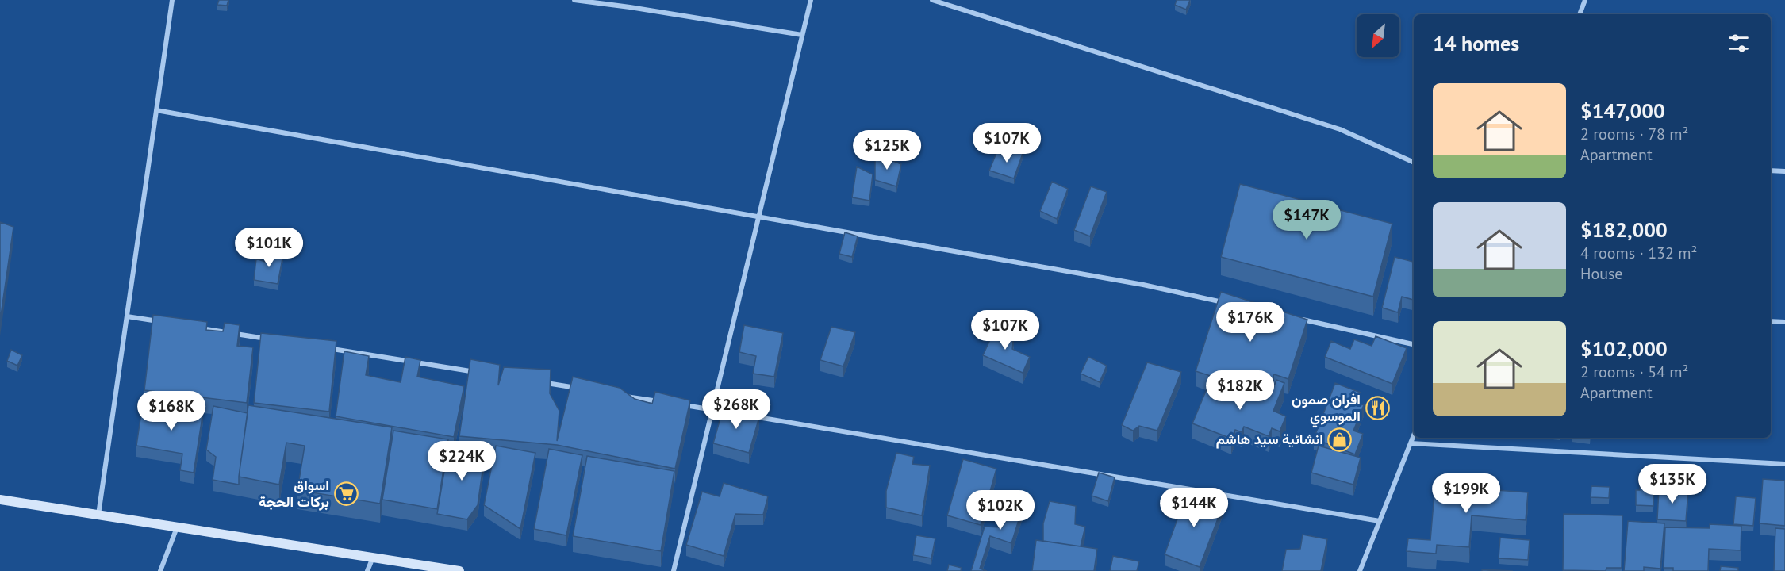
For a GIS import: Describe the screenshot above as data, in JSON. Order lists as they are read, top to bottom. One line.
{"places":{"restaurant":["افران صمون الموسوي"],"shop":["انشائية سيد هاشم"],"supermarket":["اسواق بركات الحجة"]},"north":"bottom left","page":{"heading":"14 homes","list":[{"name":"$147,000","note":"2 rooms · 78 m² · Apartment"},{"name":"$182,000","note":"4 rooms · 132 m² · House"},{"name":"$102,000","note":"2 rooms · 54 m² · Apartment"}],"price":["$107K","$125K","$147K","$101K","$176K","$107K","$182K","$268K","$168K","$224K","$135K","$199K","$144K","$102K"]}}
